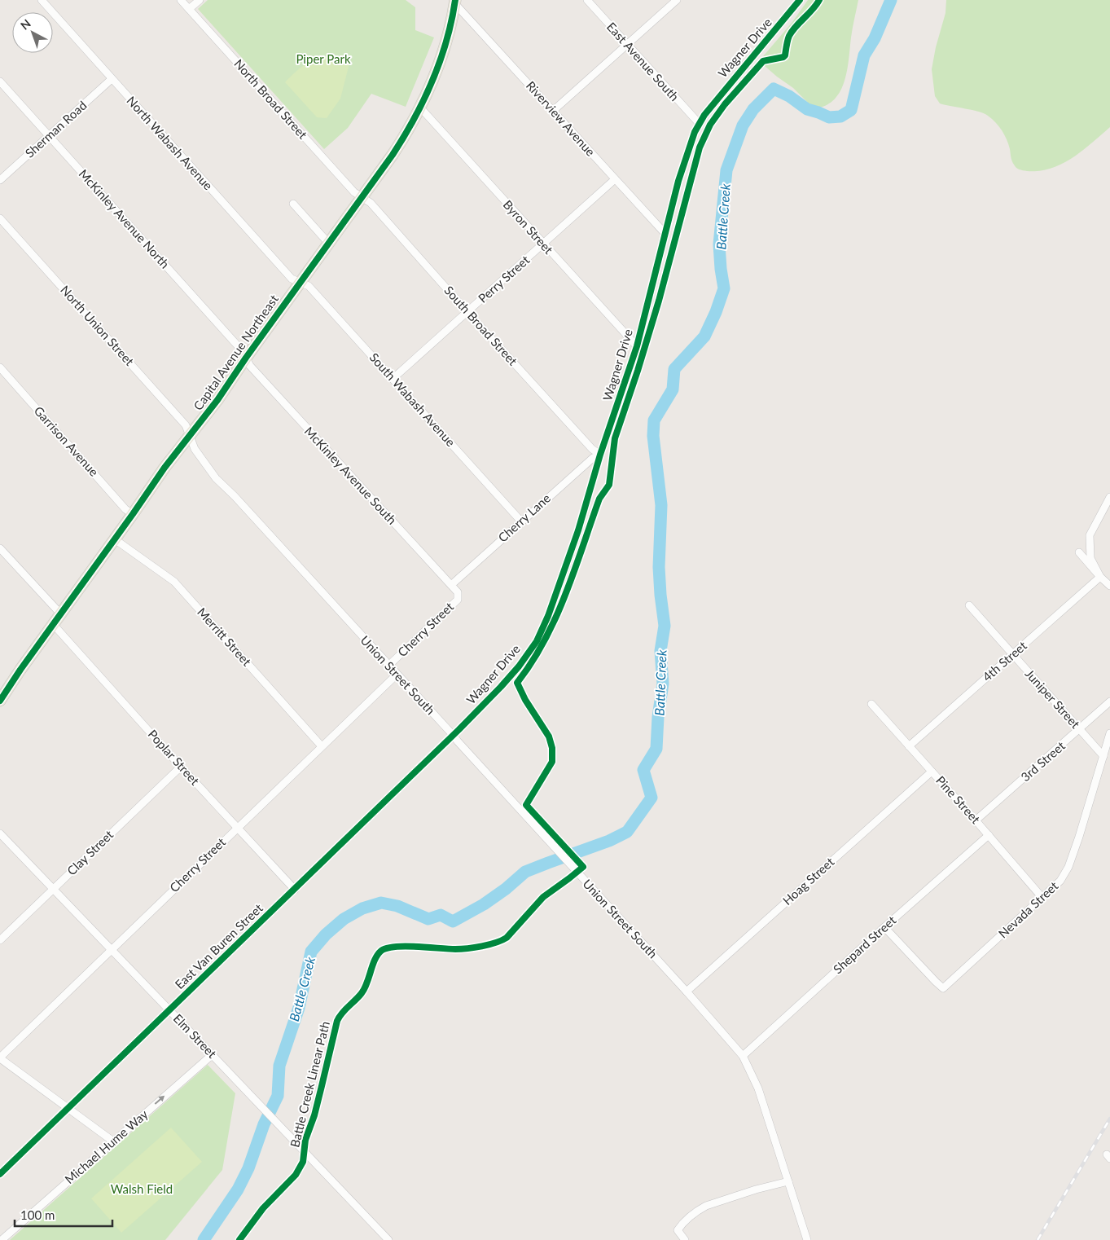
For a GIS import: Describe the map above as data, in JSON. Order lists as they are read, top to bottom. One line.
{"streets":{"main road":["Capital Avenue Northeast"],"street":["Wagner Drive","East Avenue South","North Broad Street","Riverview Avenue","Sherman Road","North Wabash Avenue","McKinley Avenue North","Byron Street","Perry Street","North Union Street","South Broad Street","South Wabash Avenue","Garrison Avenue","McKinley Avenue South","Cherry Lane","Cherry Street","Merritt Street","4th Street","Union Street South","Juniper Street","Poplar Street","3rd Street","Pine Street","Clay Street","Hoag Street","Nevada Street","Shepard Street","East Van Buren Street","Elm Street","Michael Hume Way"],"cycle path":["Battle Creek Linear Path"]},"crossings":[["Wagner Drive","East Avenue South"],["Wagner Drive","Riverview Avenue"],["Wagner Drive","Byron Street"],["Wagner Drive","South Broad Street"],["Wagner Drive","Cherry Lane"],["Wagner Drive","Union Street South"],["Wagner Drive","East Van Buren Street"],["North Broad Street","South Broad Street"],["North Broad Street","Capital Avenue Northeast"],["Riverview Avenue","Perry Street"],["Riverview Avenue","Capital Avenue Northeast"],["Sherman Road","North Wabash Avenue"],["Sherman Road","McKinley Avenue North"],["North Wabash Avenue","Capital Avenue Northeast"],["North Wabash Avenue","South Wabash Avenue"],["McKinley Avenue North","Capital Avenue Northeast"],["McKinley Avenue North","McKinley Avenue South"],["Byron Street","Perry Street"],["Byron Street","Capital Avenue Northeast"],["Perry Street","South Broad Street"],["Perry Street","South Wabash Avenue"],["North Union Street","Capital Avenue Northeast"],["North Union Street","Union Street South"],["South Broad Street","Capital Avenue Northeast"],["South Broad Street","Cherry Lane"],["Capital Avenue Northeast","South Wabash Avenue"],["Capital Avenue Northeast","Garrison Avenue"],["Capital Avenue Northeast","McKinley Avenue South"],["Capital Avenue Northeast","Merritt Street"],["Capital Avenue Northeast","Union Street South"],["Capital Avenue Northeast","Poplar Street"],["South Wabash Avenue","Cherry Lane"],["McKinley Avenue South","Cherry Lane"],["McKinley Avenue South","Cherry Street"],["Cherry Street","Merritt Street"],["Cherry Street","Union Street South"],["Cherry Street","Poplar Street"],["Cherry Street","Elm Street"],["4th Street","Juniper Street"],["4th Street","Pine Street"],["Union Street South","Hoag Street"],["Union Street South","Shepard Street"],["Union Street South","East Van Buren Street"],["Juniper Street","3rd Street"],["Juniper Street","Nevada Street"],["Poplar Street","Clay Street"],["Poplar Street","East Van Buren Street"],["3rd Street","Pine Street"],["Pine Street","Hoag Street"],["Pine Street","Nevada Street"],["Pine Street","Shepard Street"],["Clay Street","Elm Street"],["Nevada Street","Shepard Street"],["East Van Buren Street","Elm Street"],["Elm Street","Michael Hume Way"]],"one_way":["Michael Hume Way"],"water":["Battle Creek"],"parks":["Piper Park","Walsh Field"],"scale_bar":"100 m","north":"top left"}
